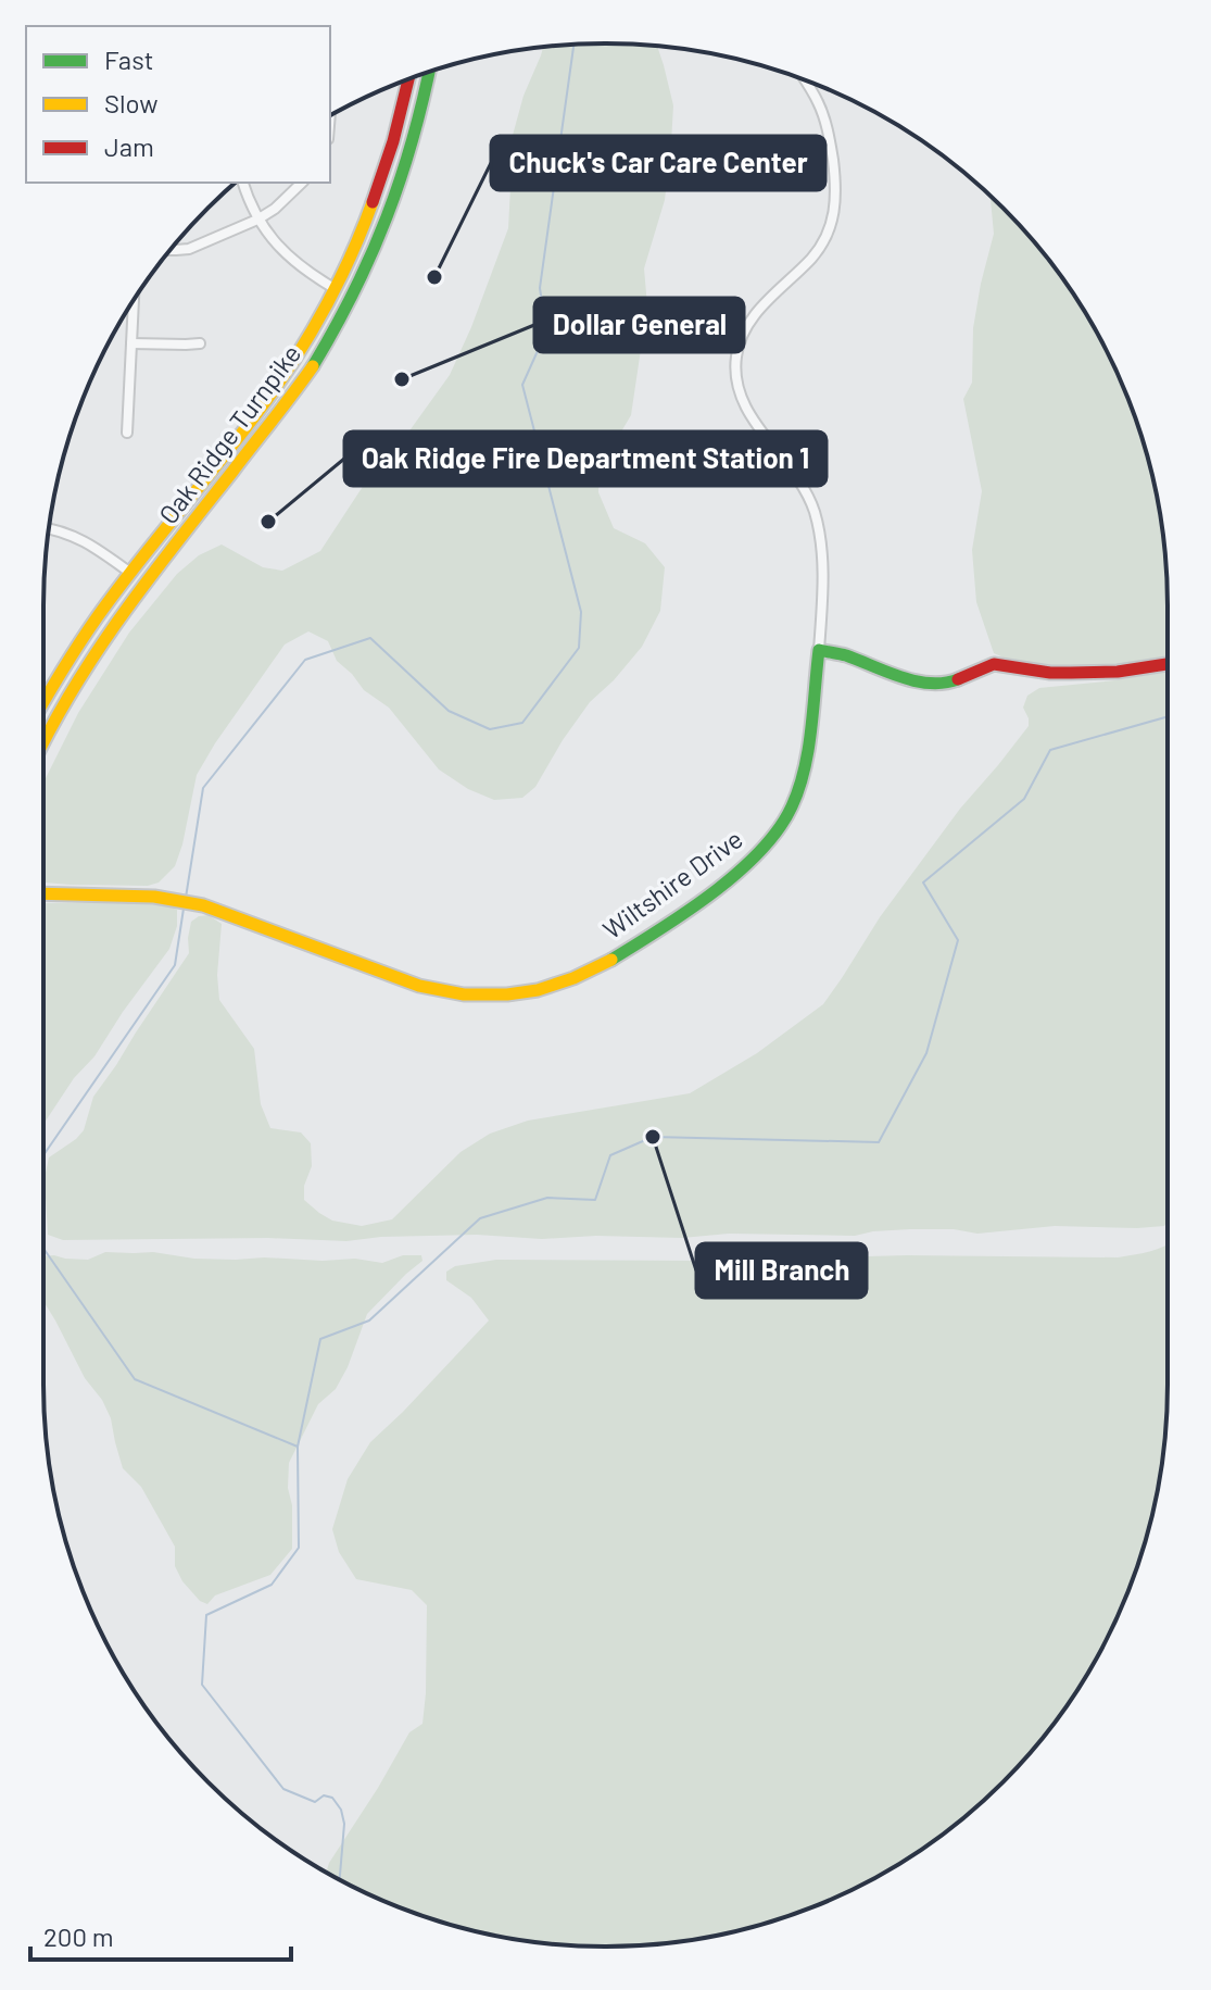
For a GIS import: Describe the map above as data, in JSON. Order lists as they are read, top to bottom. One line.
{"streets":{"main road":["Oak Ridge Turnpike","Wiltshire Drive"]},"places":["Chuck's Car Care Center","Dollar General","Oak Ridge Fire Department Station 1","Mill Branch"],"legend":["Fast","Slow","Jam"],"scale_bar":"200 m"}
